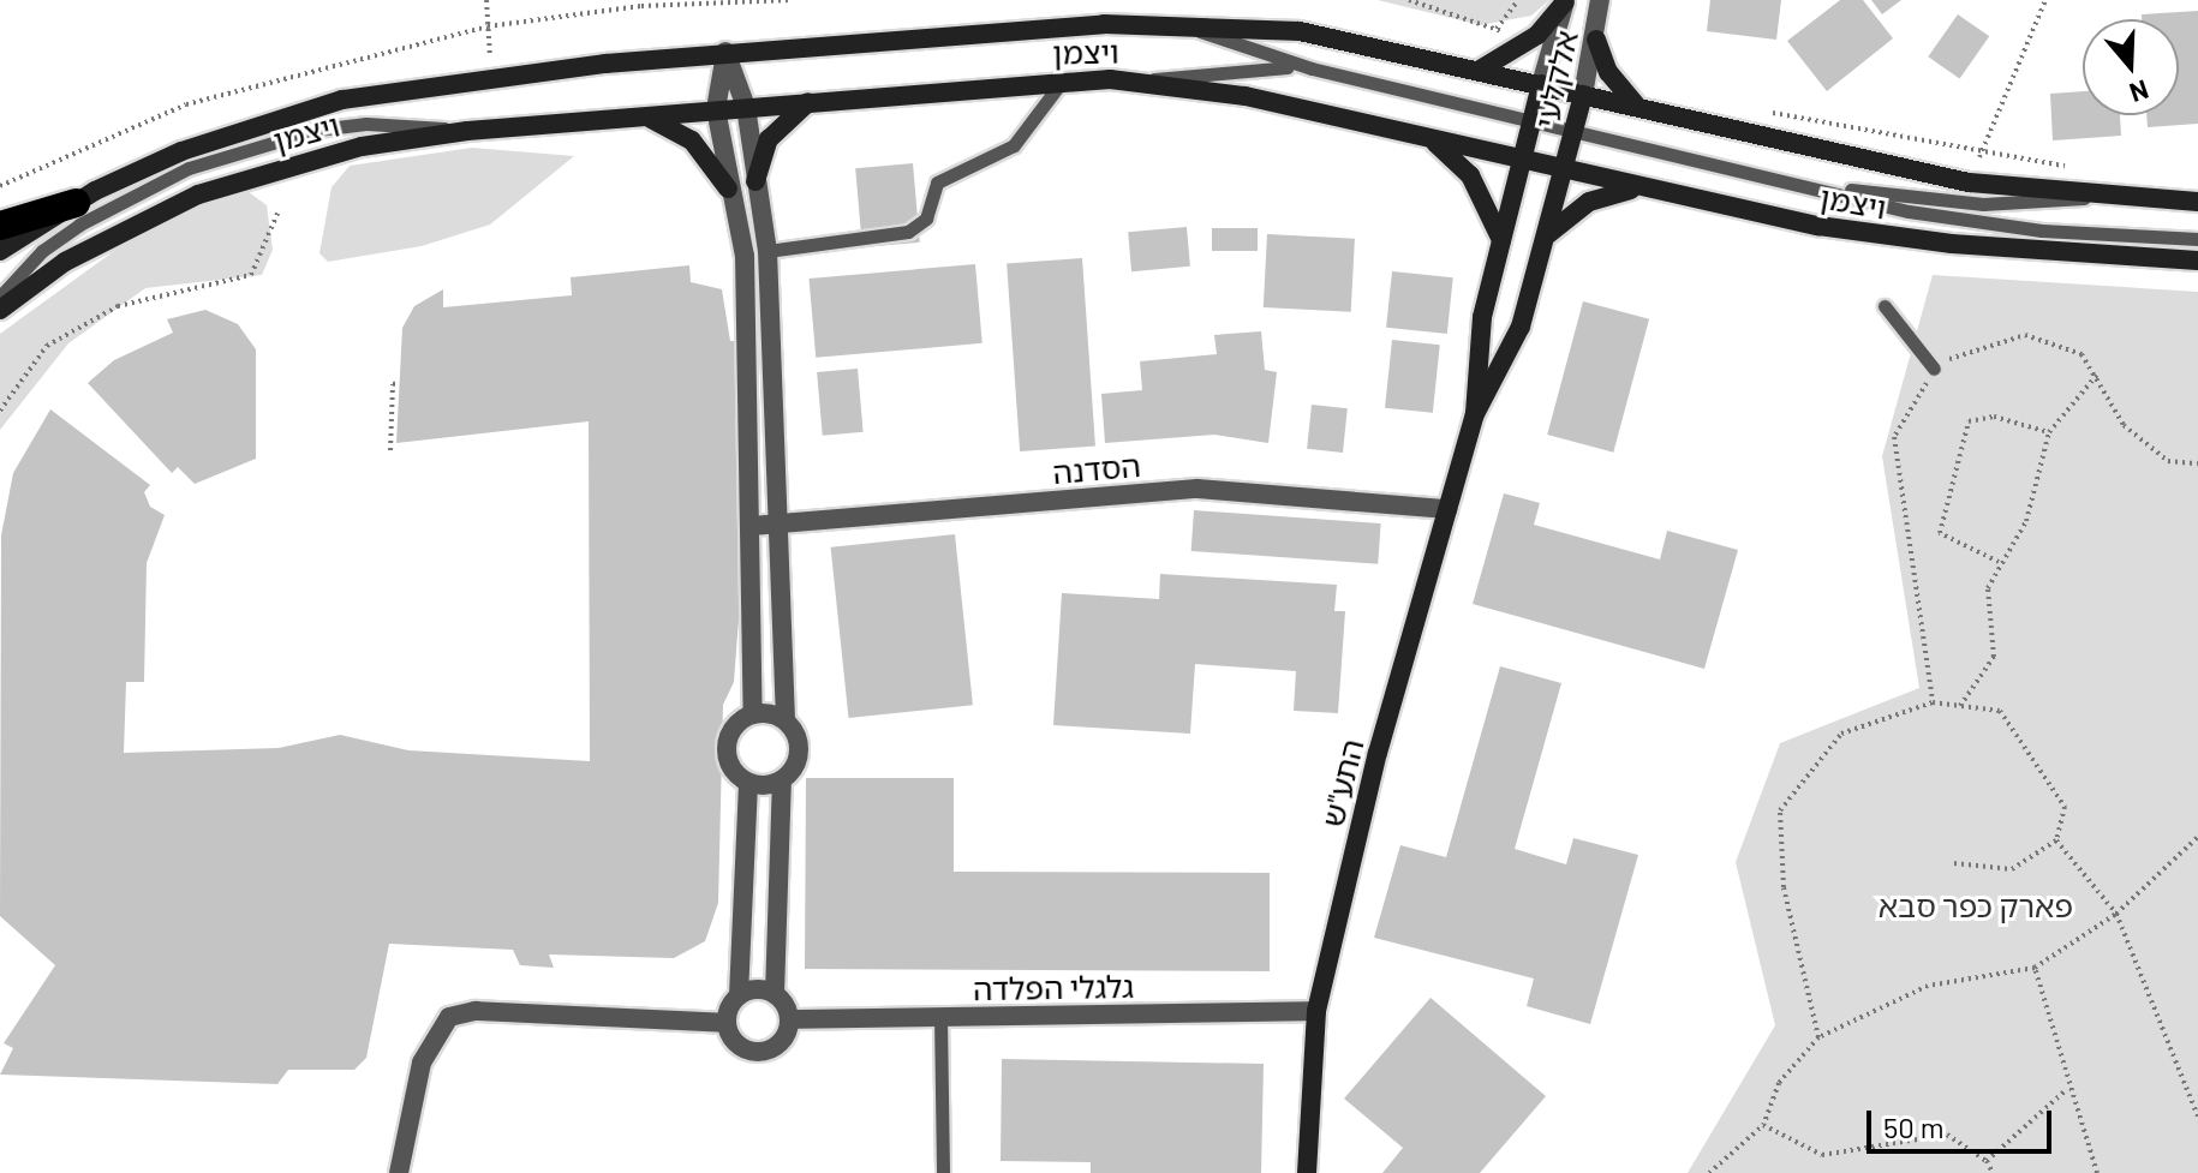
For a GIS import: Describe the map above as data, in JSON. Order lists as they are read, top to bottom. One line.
{"streets":{"main road":["ויצמן","אלקלעי","התע\"ש"],"street":["הסדנה","גלגלי הפלדה"]},"crossings":[["ויצמן","אלקלעי"],["ויצמן","התע\"ש"],["אלקלעי","התע\"ש"],["הסדנה","התע\"ש"],["התע\"ש","גלגלי הפלדה"]],"parks":["פארק כפר סבא"],"scale_bar":"50 m","north":"bottom"}
